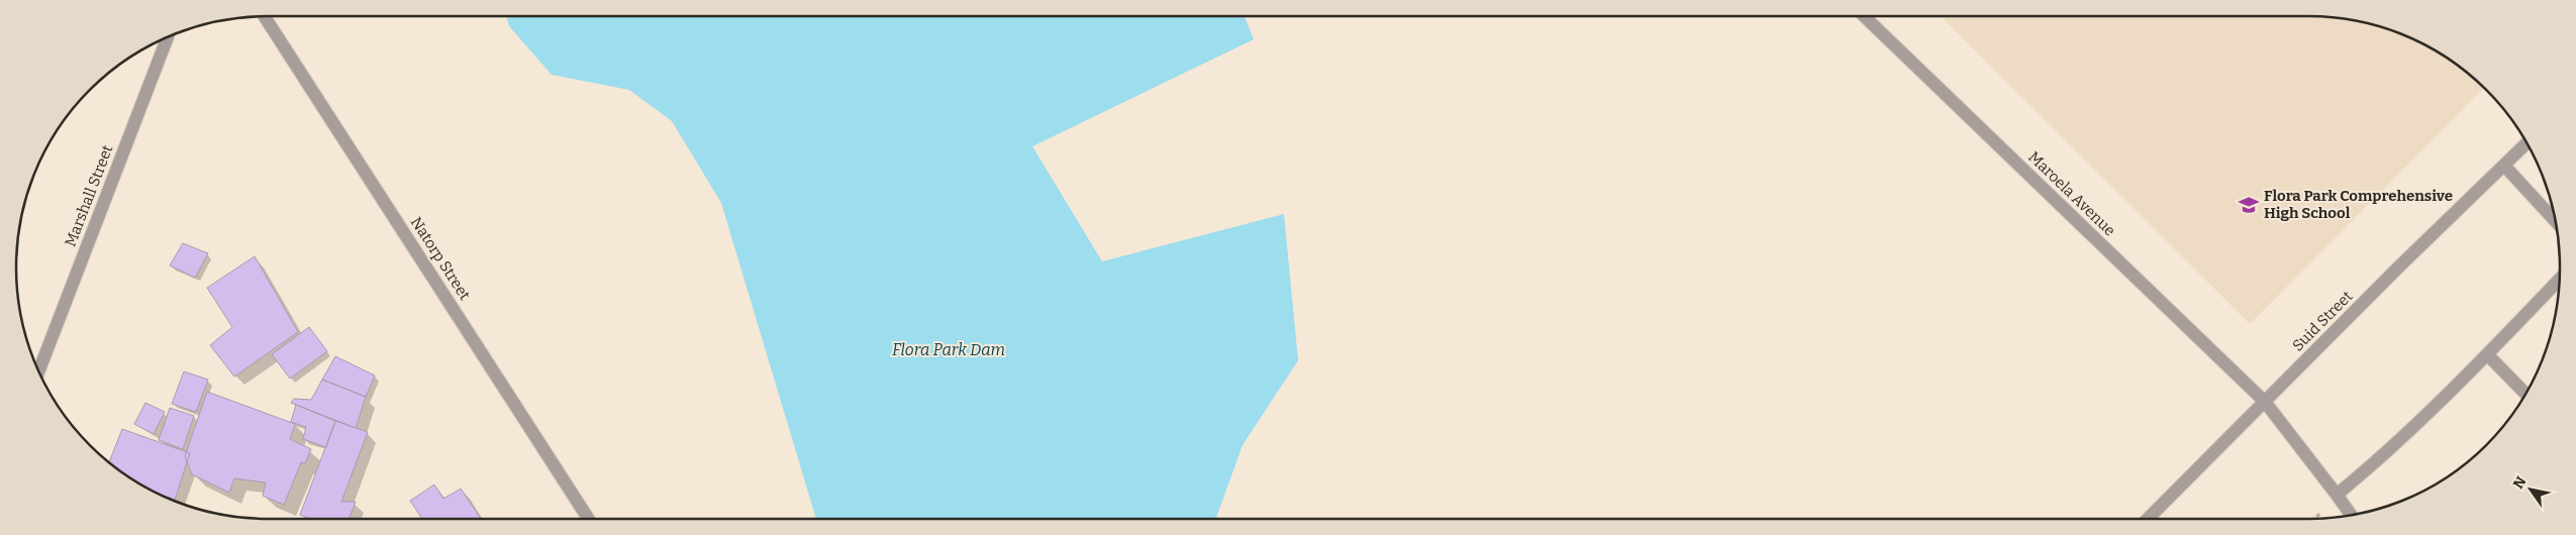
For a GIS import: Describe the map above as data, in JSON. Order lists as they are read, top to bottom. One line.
{"streets":{"street":["Maroela Avenue","Marshall Street","Natorp Street","Suid Street"]},"crossings":[["Maroela Avenue","Suid Street"]],"water":["Flora Park Dam"],"places":{"school or university":["Flora Park Comprehensive High School"]},"north":"top left"}
